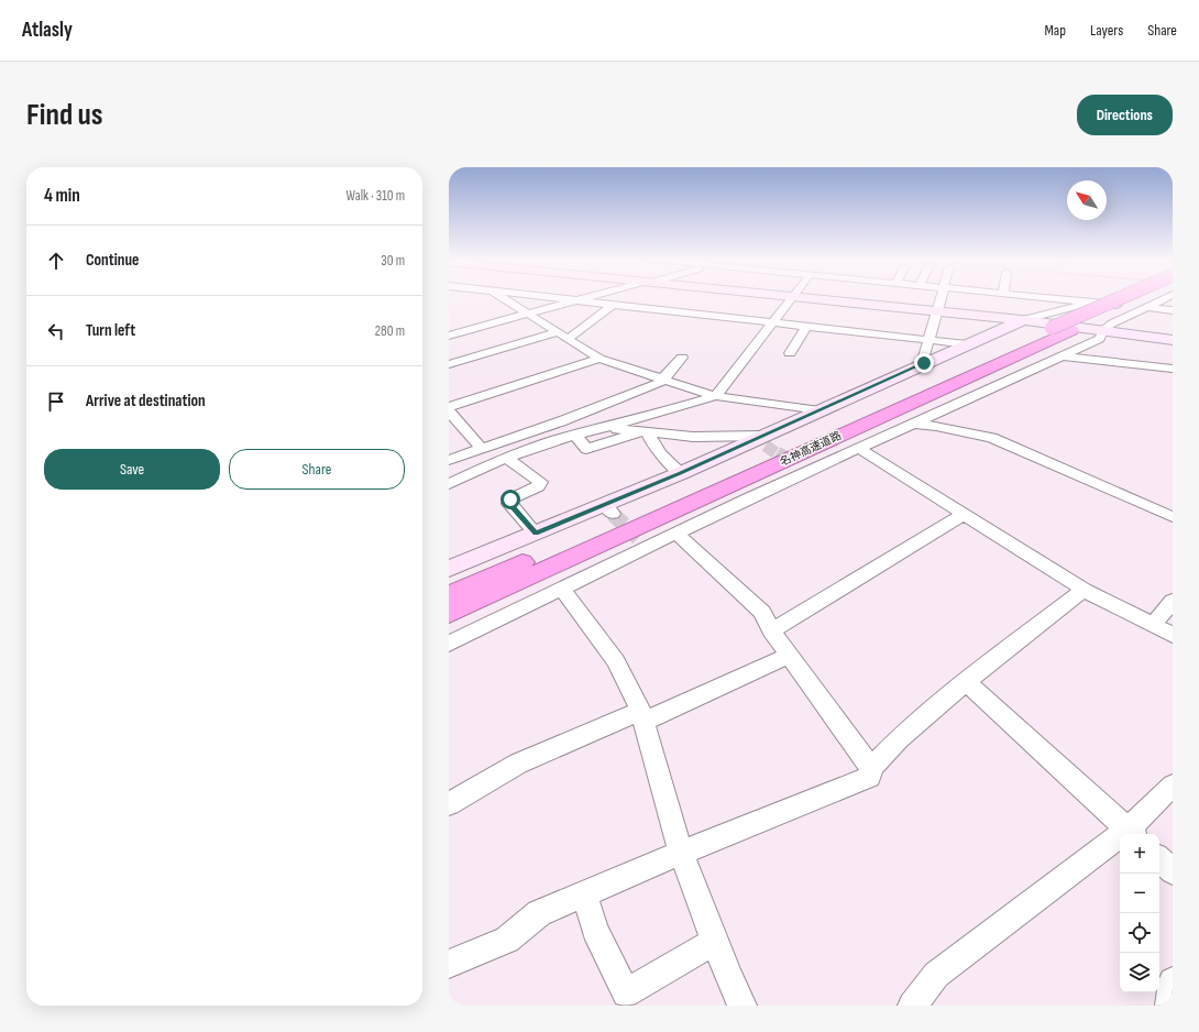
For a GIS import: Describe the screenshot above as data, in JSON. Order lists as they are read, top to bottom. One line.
{"streets":{"highway":["名神高速道路"]},"north":"top left","page":{"header":"Atlasly","nav":["Map","Layers","Share"],"buttons":["Directions",["Save","Share"]],"title":"Find us","heading":["4 min","Walk · 310 m"],"list":[["Continue","30 m"],["Turn left","280 m"],"Arrive at destination"],"map_buttons":["+","−"]}}
